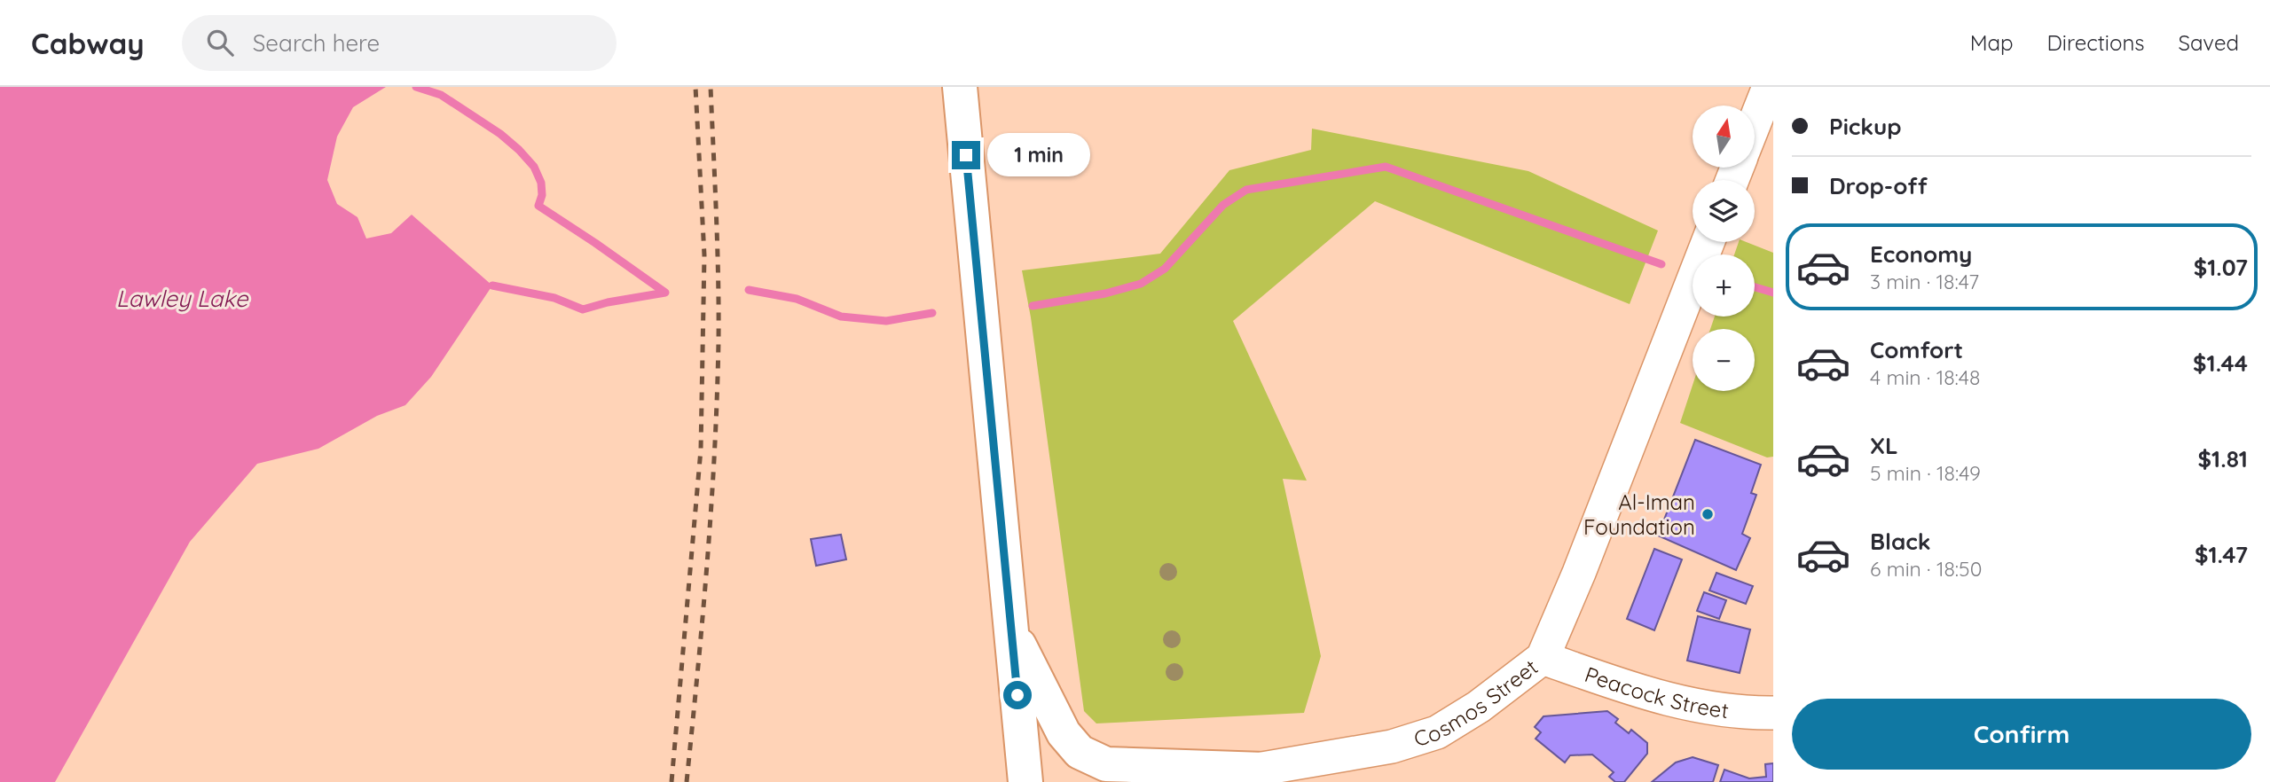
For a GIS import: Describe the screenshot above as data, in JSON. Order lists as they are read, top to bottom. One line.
{"streets":{"street":["Peacock Street","Cosmos Street"]},"crossings":[["Peacock Street","Cosmos Street"]],"water":["Lawley Lake"],"places":["Al-Iman Foundation"],"north":"top","page":{"header":"Cabway","search":"Search here","nav":["Map","Directions","Saved"],"banner":["Pickup","Drop-off"],"map_buttons":["+","−"],"bubble":"1 min","list":[{"name":"Economy","note":"3 min · 18:47","value":"$1.07"},{"name":"Comfort","note":"4 min · 18:48","value":"$1.44"},{"name":"XL","note":"5 min · 18:49","value":"$1.81"},{"name":"Black","note":"6 min · 18:50","value":"$1.47"}],"buttons":"Confirm"}}
